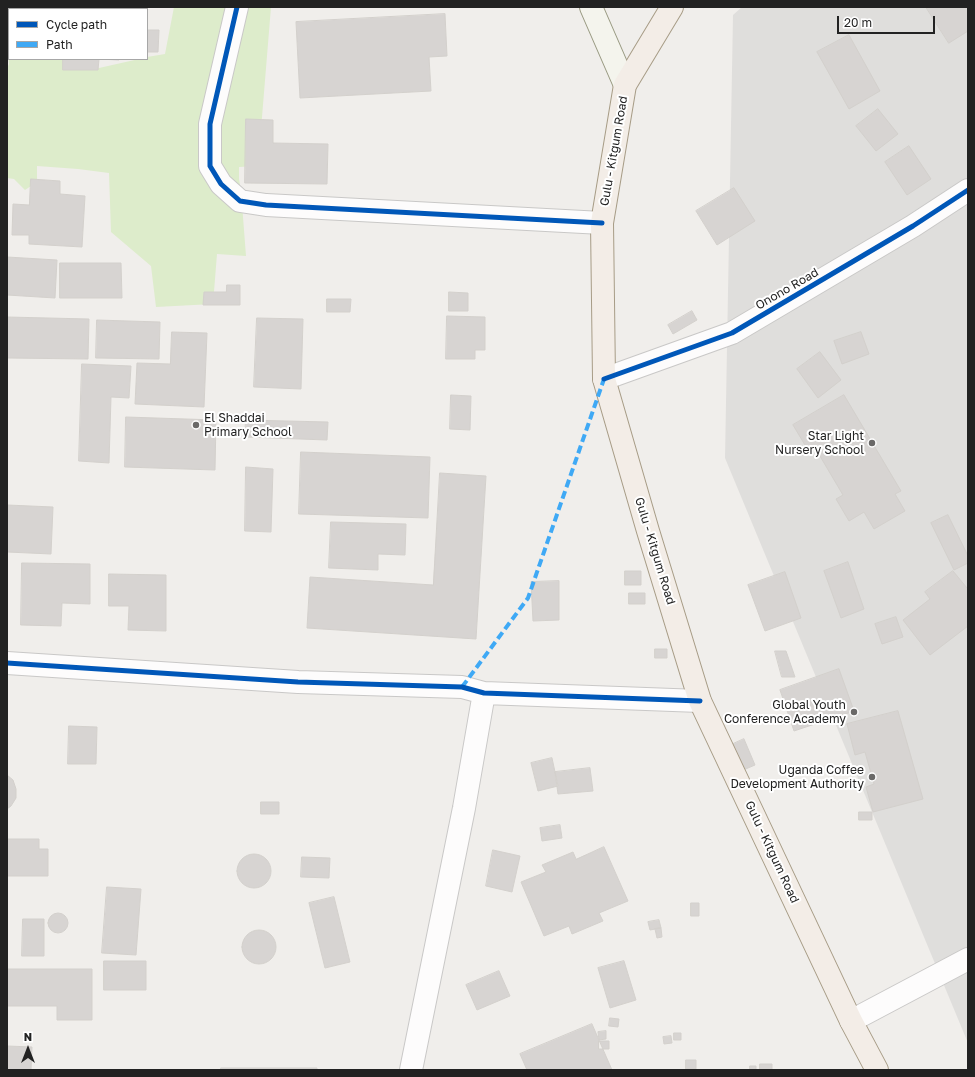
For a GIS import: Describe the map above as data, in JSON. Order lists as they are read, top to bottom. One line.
{"streets":{"main road":["Gulu - Kitgum Road"],"street":["Onono Road"]},"crossings":[["Gulu - Kitgum Road","Onono Road"]],"places":["El Shaddai Primary School","Star Light Nursery School","Global Youth Conference Academy","Uganda Coffee Development Authority"],"legend":["Cycle path","Path"],"scale_bar":"20 m","north":"top"}
